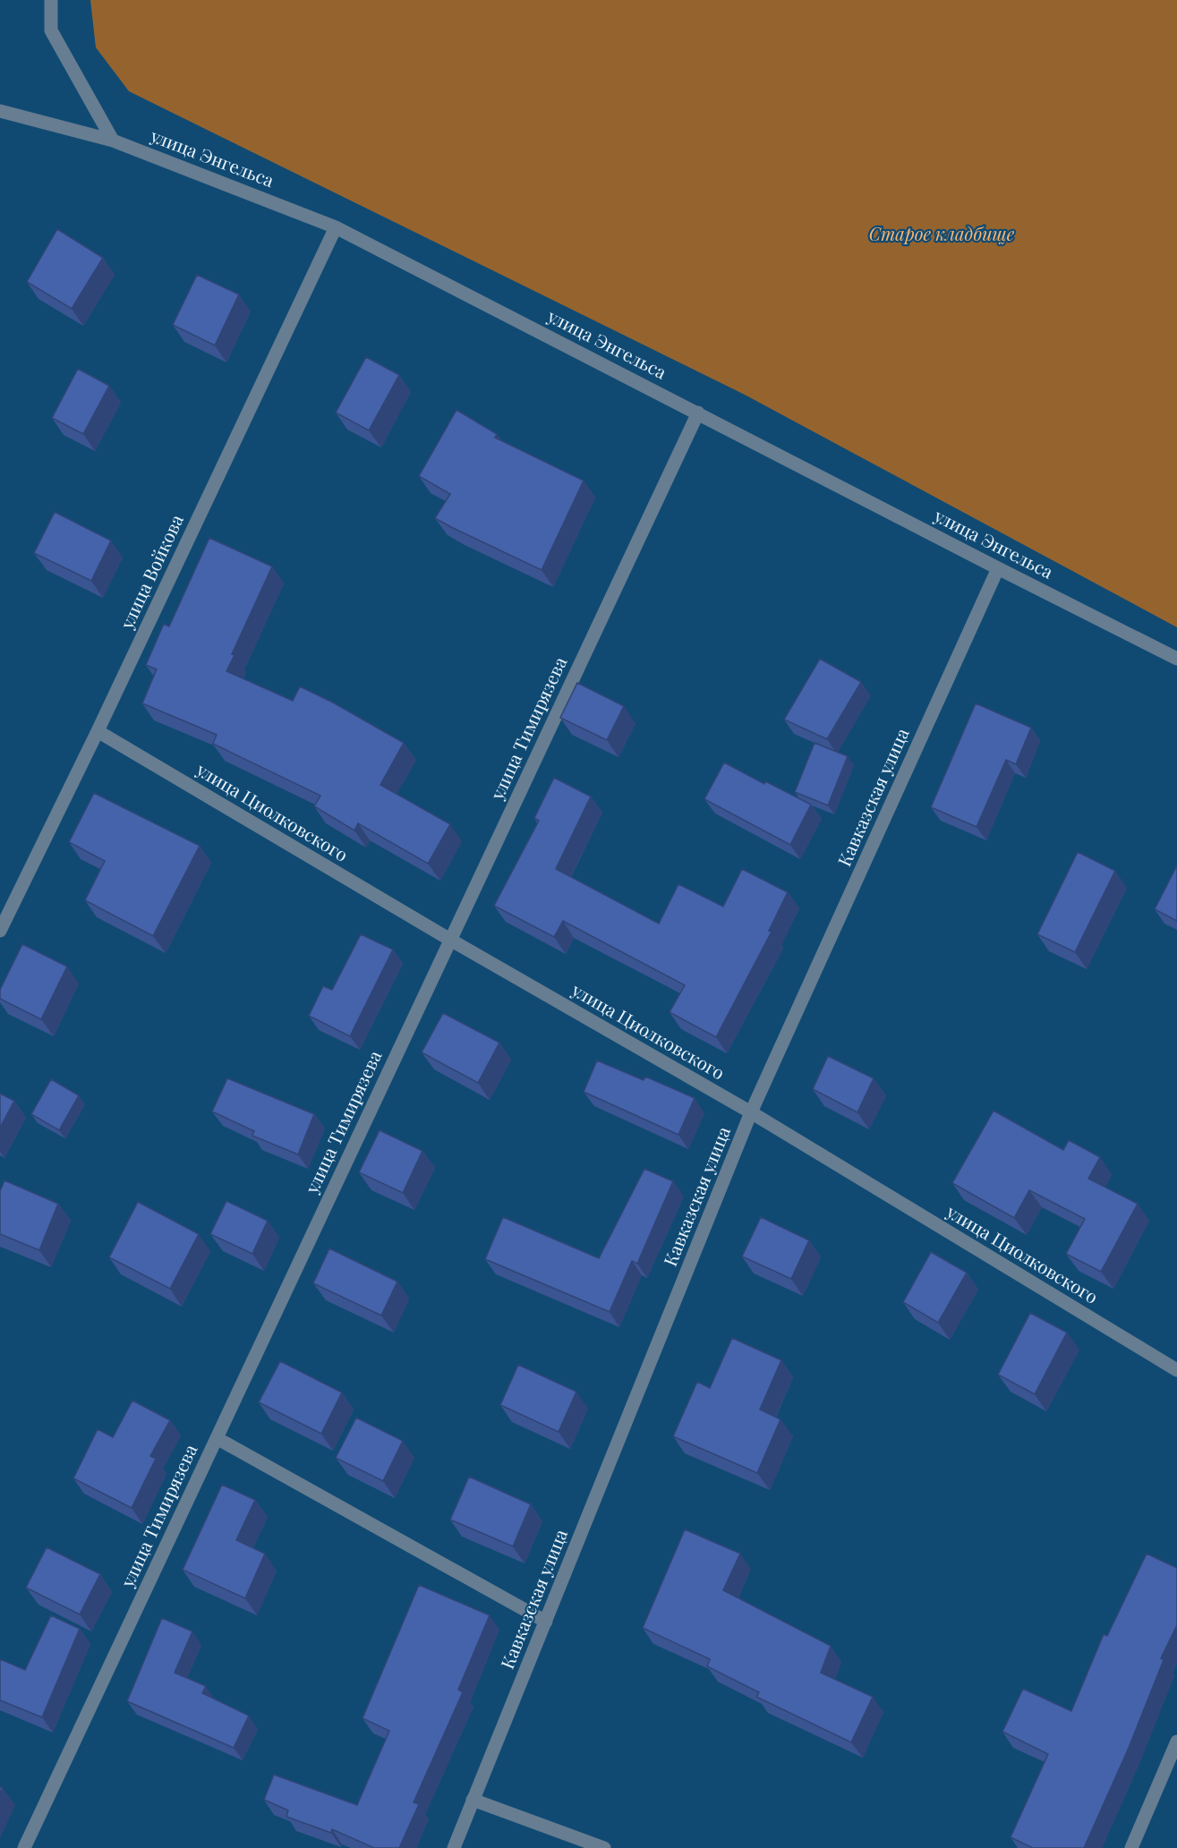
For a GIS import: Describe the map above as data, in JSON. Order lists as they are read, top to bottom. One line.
{"streets":{"street":["улица Энгельса","улица Войкова","улица Тимирязева","Кавказская улица","улица Циолковского"]},"crossings":[["улица Энгельса","улица Войкова"],["улица Энгельса","улица Тимирязева"],["улица Энгельса","Кавказская улица"],["улица Войкова","улица Циолковского"],["улица Тимирязева","улица Циолковского"],["Кавказская улица","улица Циолковского"]],"parks":["Старое кладбище"]}
